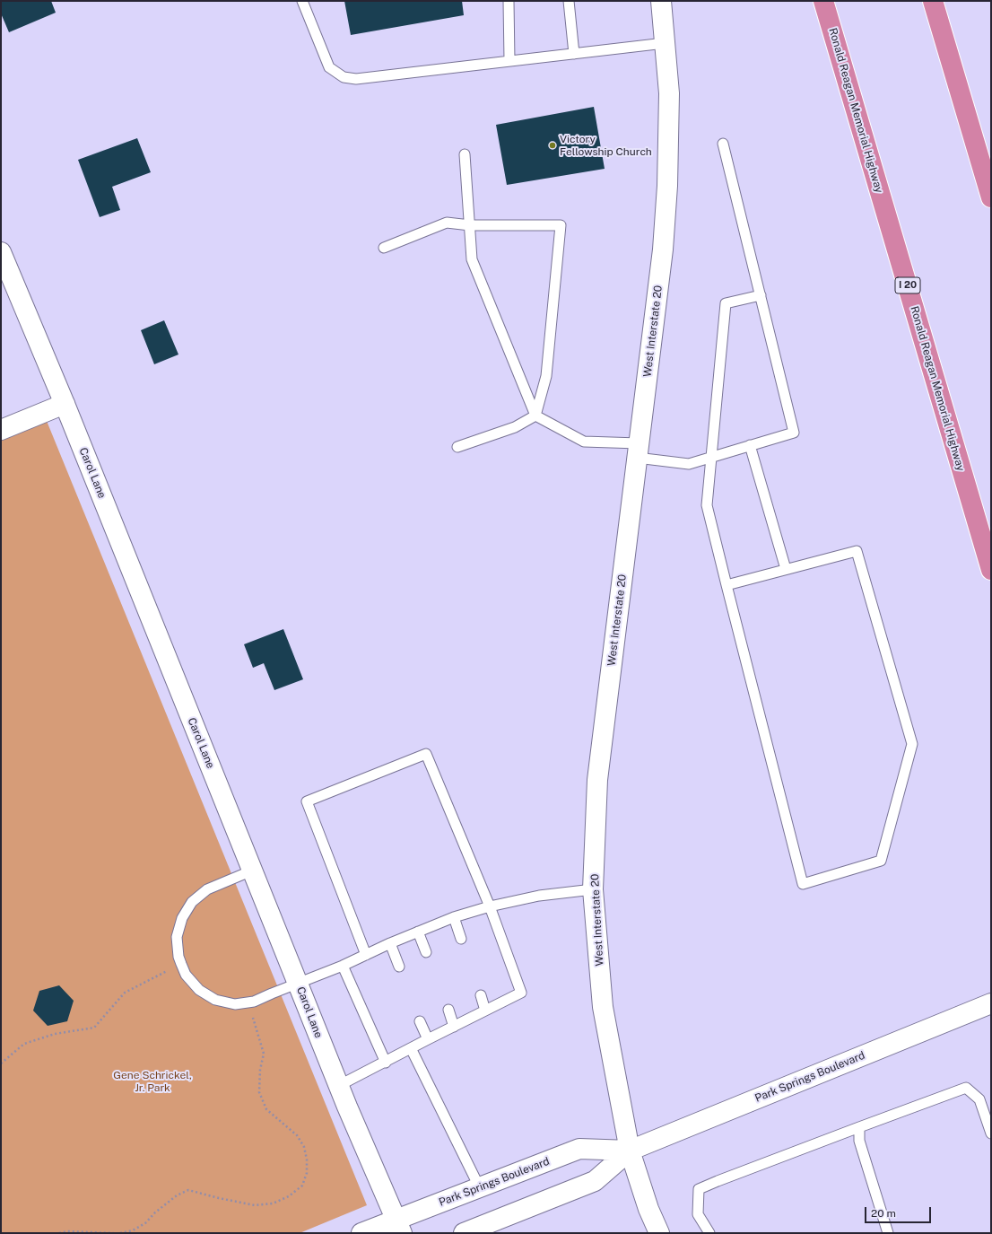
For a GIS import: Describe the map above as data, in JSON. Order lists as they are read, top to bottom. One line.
{"streets":{"highway":["Ronald Reagan Memorial Highway","I 20"],"main road":["West Interstate 20","Carol Lane","Park Springs Boulevard"]},"crossings":[["West Interstate 20","Park Springs Boulevard"],["Carol Lane","Park Springs Boulevard"]],"parks":["Gene Schrickel, Jr. Park"],"places":["Victory Fellowship Church"],"scale_bar":"20 m"}
